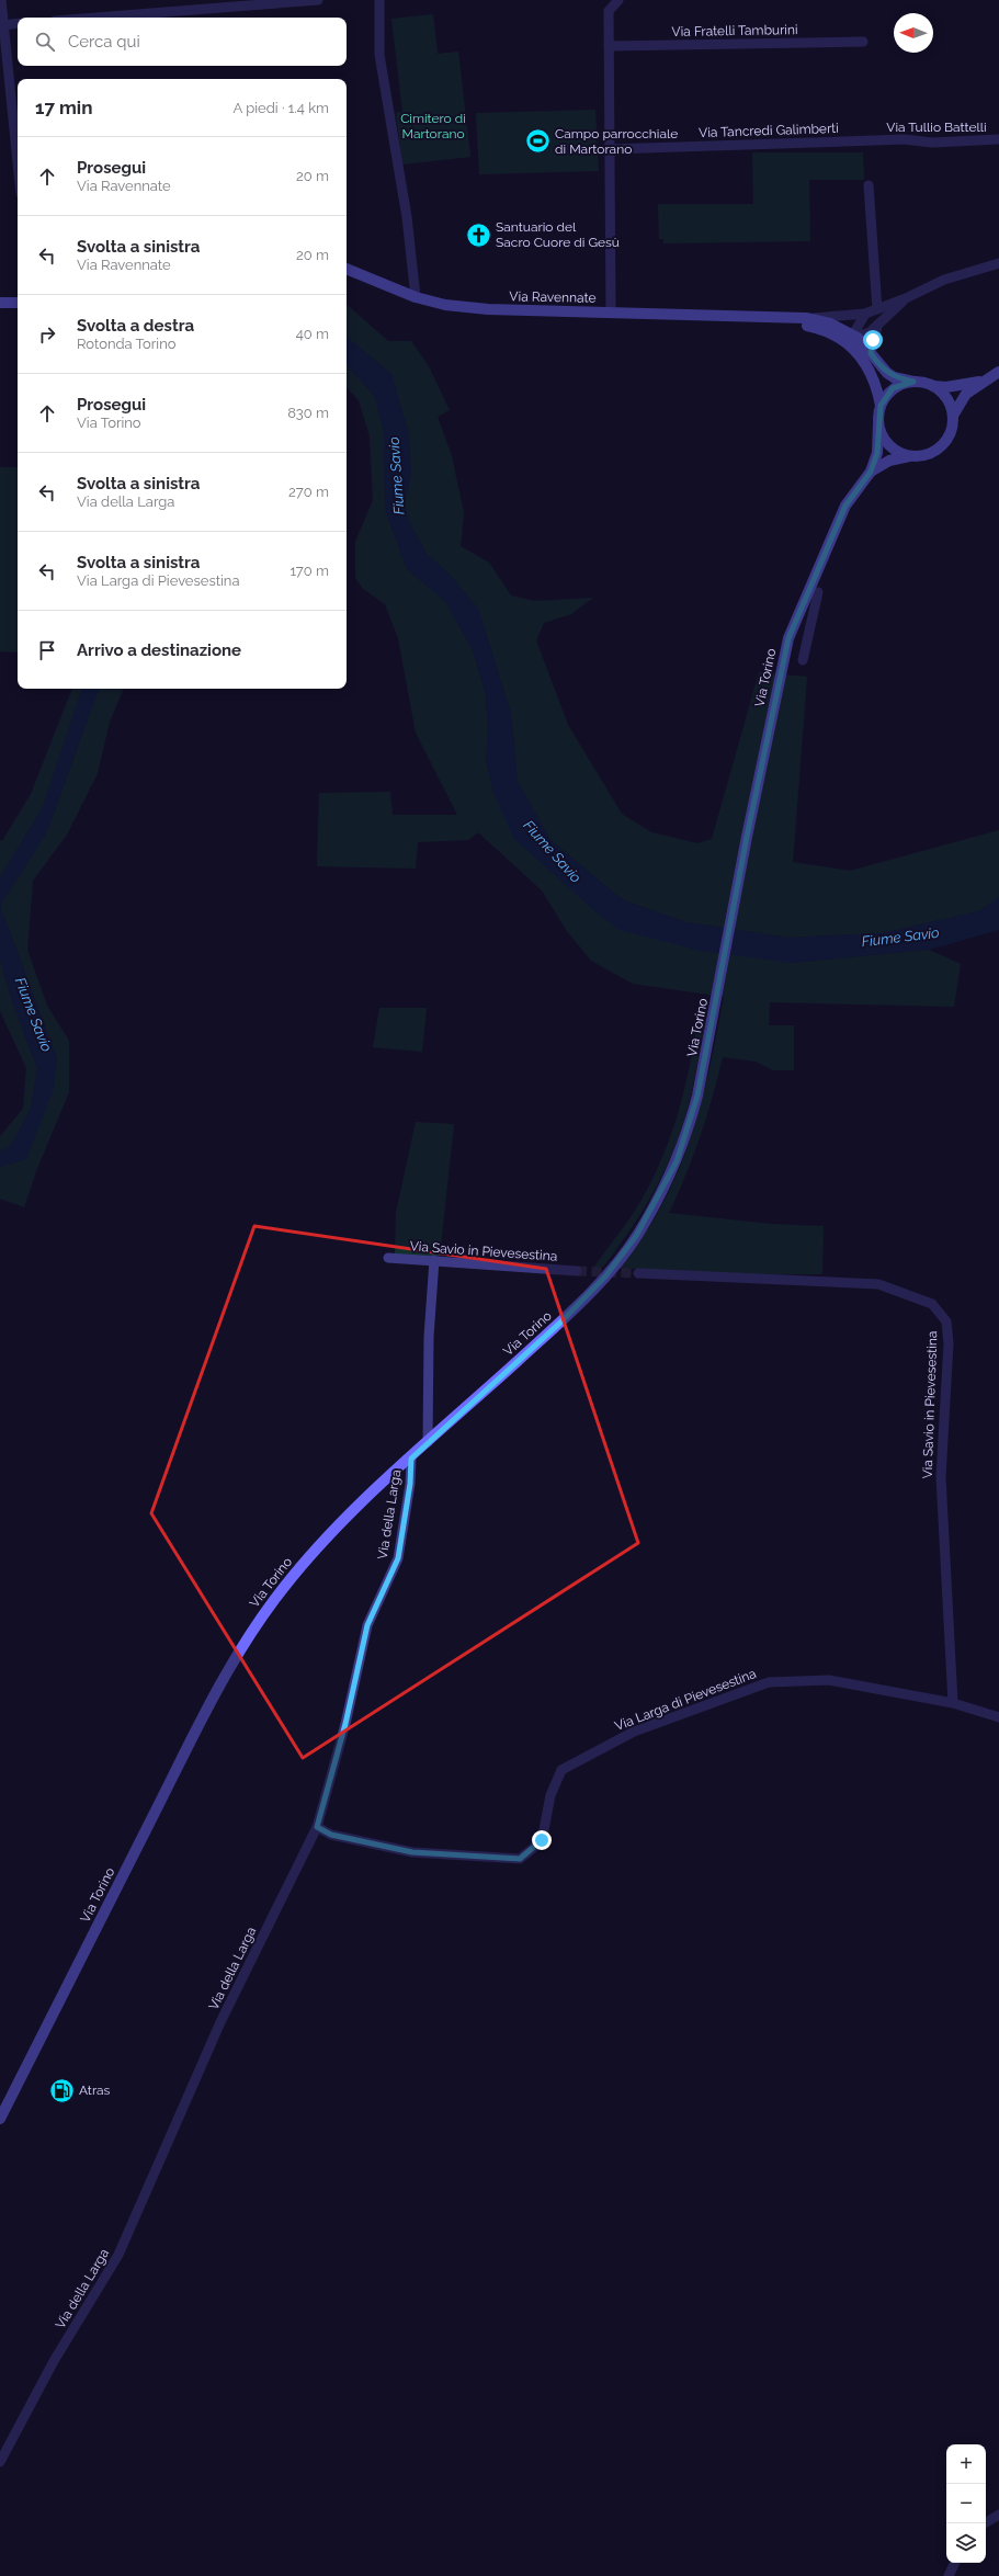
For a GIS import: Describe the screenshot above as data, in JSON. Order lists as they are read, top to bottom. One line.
{"streets":{"main road":["Via Ravennate","Via Torino"],"street":["Via Fratelli Tamburini","Via Tullio Battelli","Via Tancredi Galimberti","Via Savio in Pievesestina","Via della Larga","Via Larga di Pievesestina"]},"crossings":[["Via Tullio Battelli","Via Tancredi Galimberti"],["Via Ravennate","Via Torino"],["Via Torino","Via della Larga"],["Via Savio in Pievesestina","Via Larga di Pievesestina"],["Via della Larga","Via Larga di Pievesestina"]],"water":["Fiume Savio"],"parks":["Cimitero di Martorano"],"places":{"sports":["Campo parrocchiale di Martorano"],"church":["Santuario del Sacro Cuore di Gesù"],"fuel station":["Atras"]},"north":"left","page":{"search":"Cerca qui","heading":["17 min","A piedi · 1.4 km"],"list":[["Prosegui","Via Ravennate","20 m"],["Svolta a sinistra","Via Ravennate","20 m"],["Svolta a destra","Rotonda Torino","40 m"],["Prosegui","Via Torino","830 m"],["Svolta a sinistra","Via della Larga","270 m"],["Svolta a sinistra","Via Larga di Pievesestina","170 m"],"Arrivo a destinazione"],"map_buttons":["+","−"]}}
